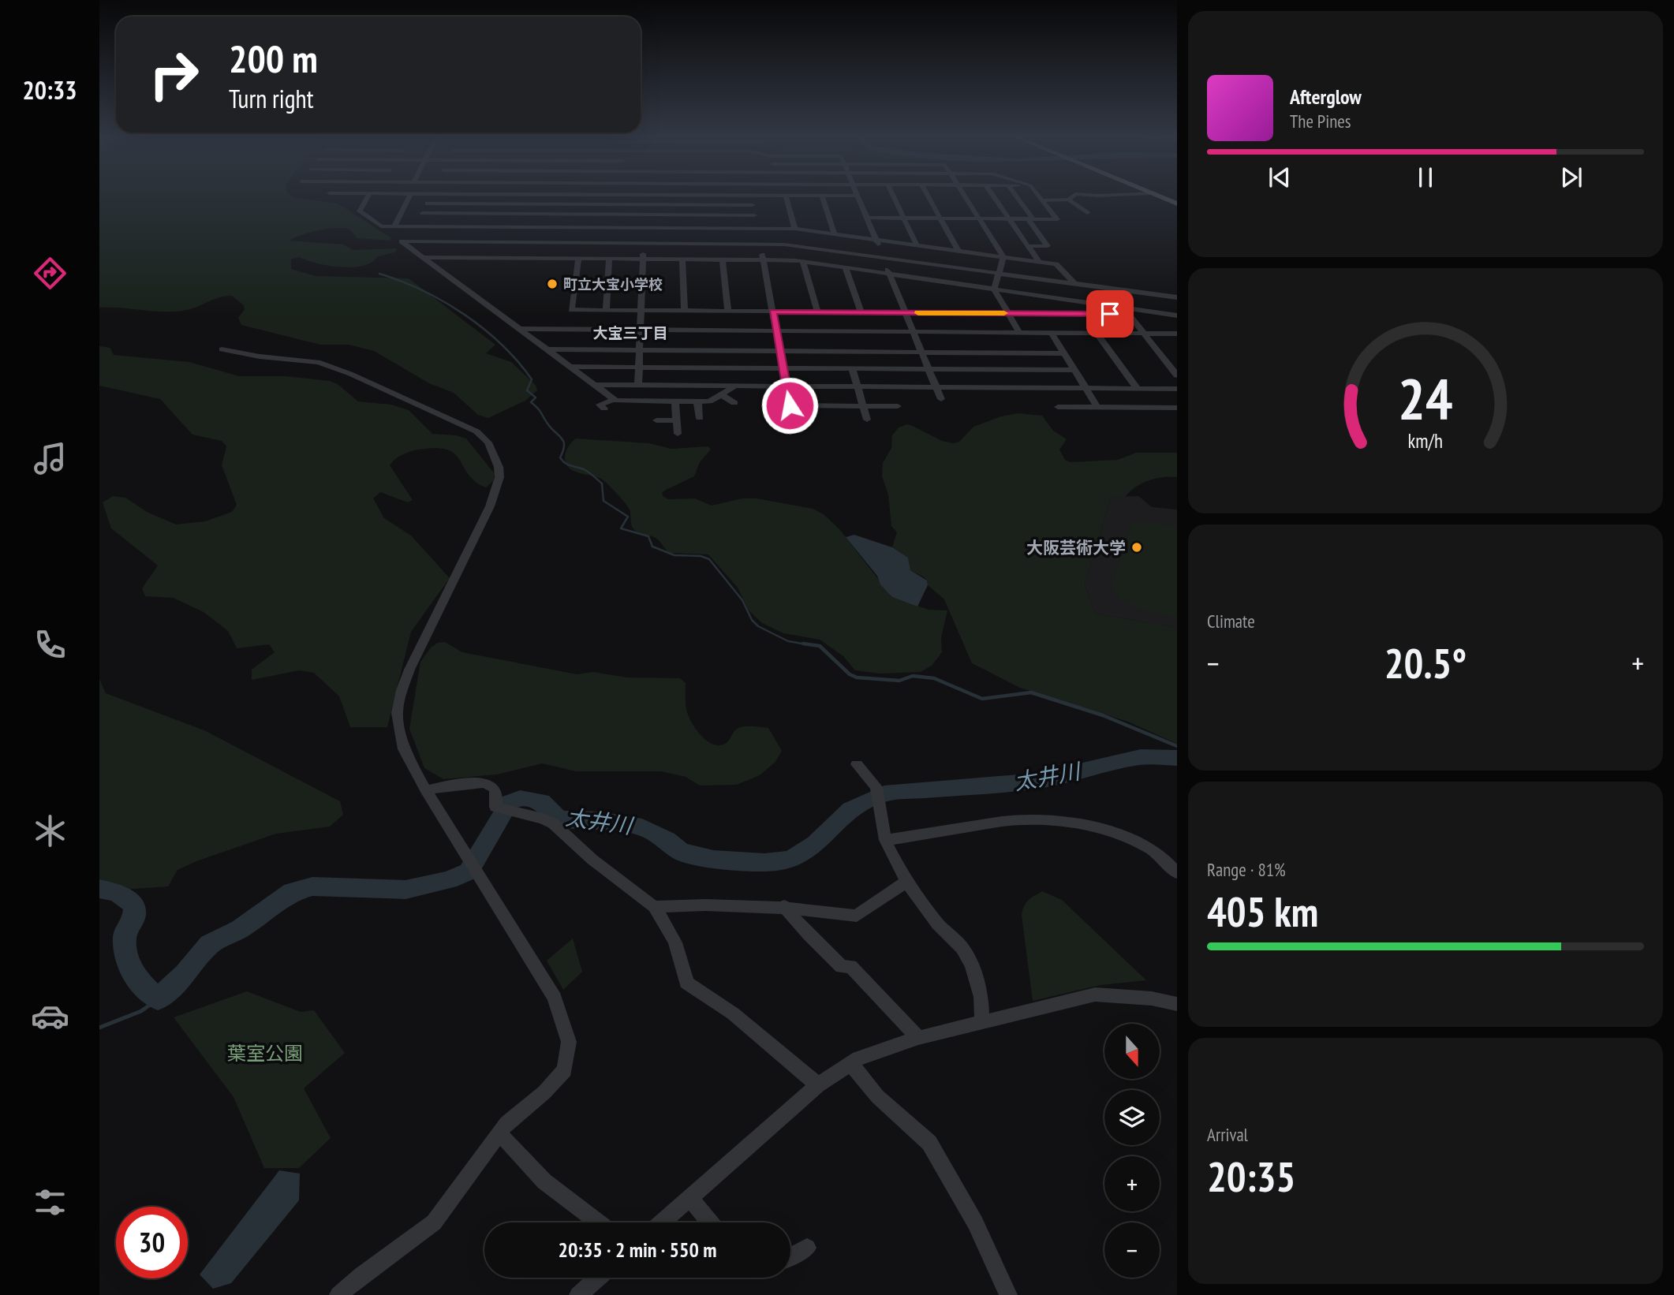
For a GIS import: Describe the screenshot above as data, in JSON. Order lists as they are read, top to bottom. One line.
{"districts":["大宝三丁目"],"water":["太井川"],"parks":["葉室公園"],"places":["町立大宝小学校","大阪芸術大学"],"north":"bottom","page":{"tabs":"20:33","turn":["200 m","Turn right"],"song":["Afterglow","The Pines"],"tile":["Climate",["Range · 81%","405 km"],["Arrival","20:35"]],"heat":["−","20.5°","+"],"map_buttons":["+","−"],"limit":"30","trip":"20:35 · 2 min · 550 m","gauge":["24","km/h"]}}
